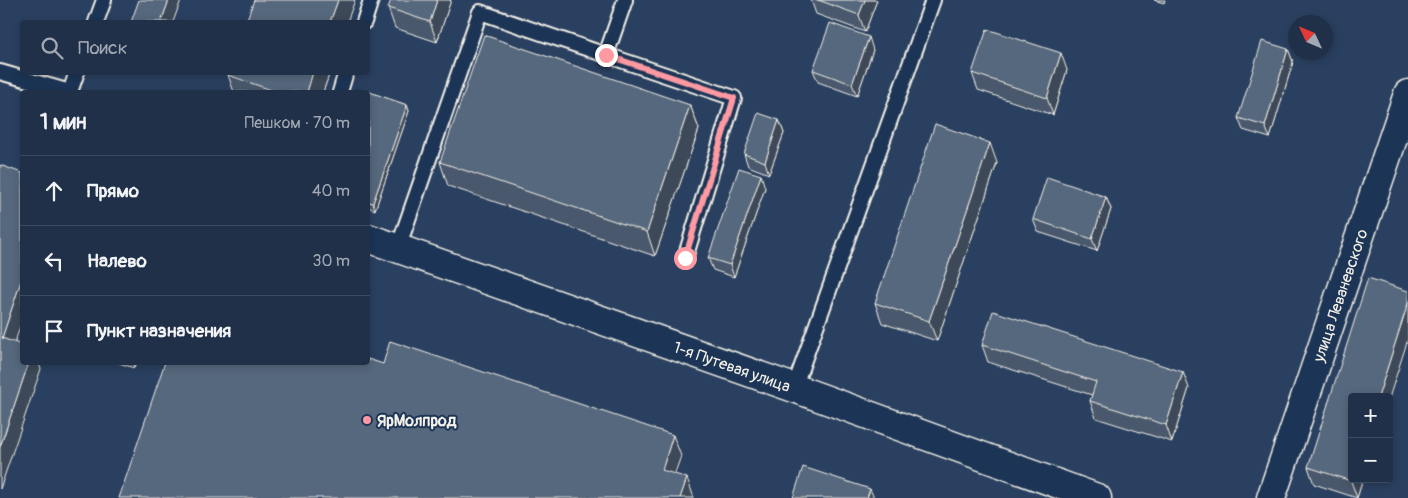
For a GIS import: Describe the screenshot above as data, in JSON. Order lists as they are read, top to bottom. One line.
{"streets":{"street":["улица Леваневского","1-я Путевая улица"]},"places":["ЯрМолпрод"],"north":"top left","page":{"search":"Поиск","heading":["1 мин","Пешком · 70 m"],"list":[["Прямо","40 m"],["Налево","30 m"],"Пункт назначения"],"map_buttons":["+","−"]}}
